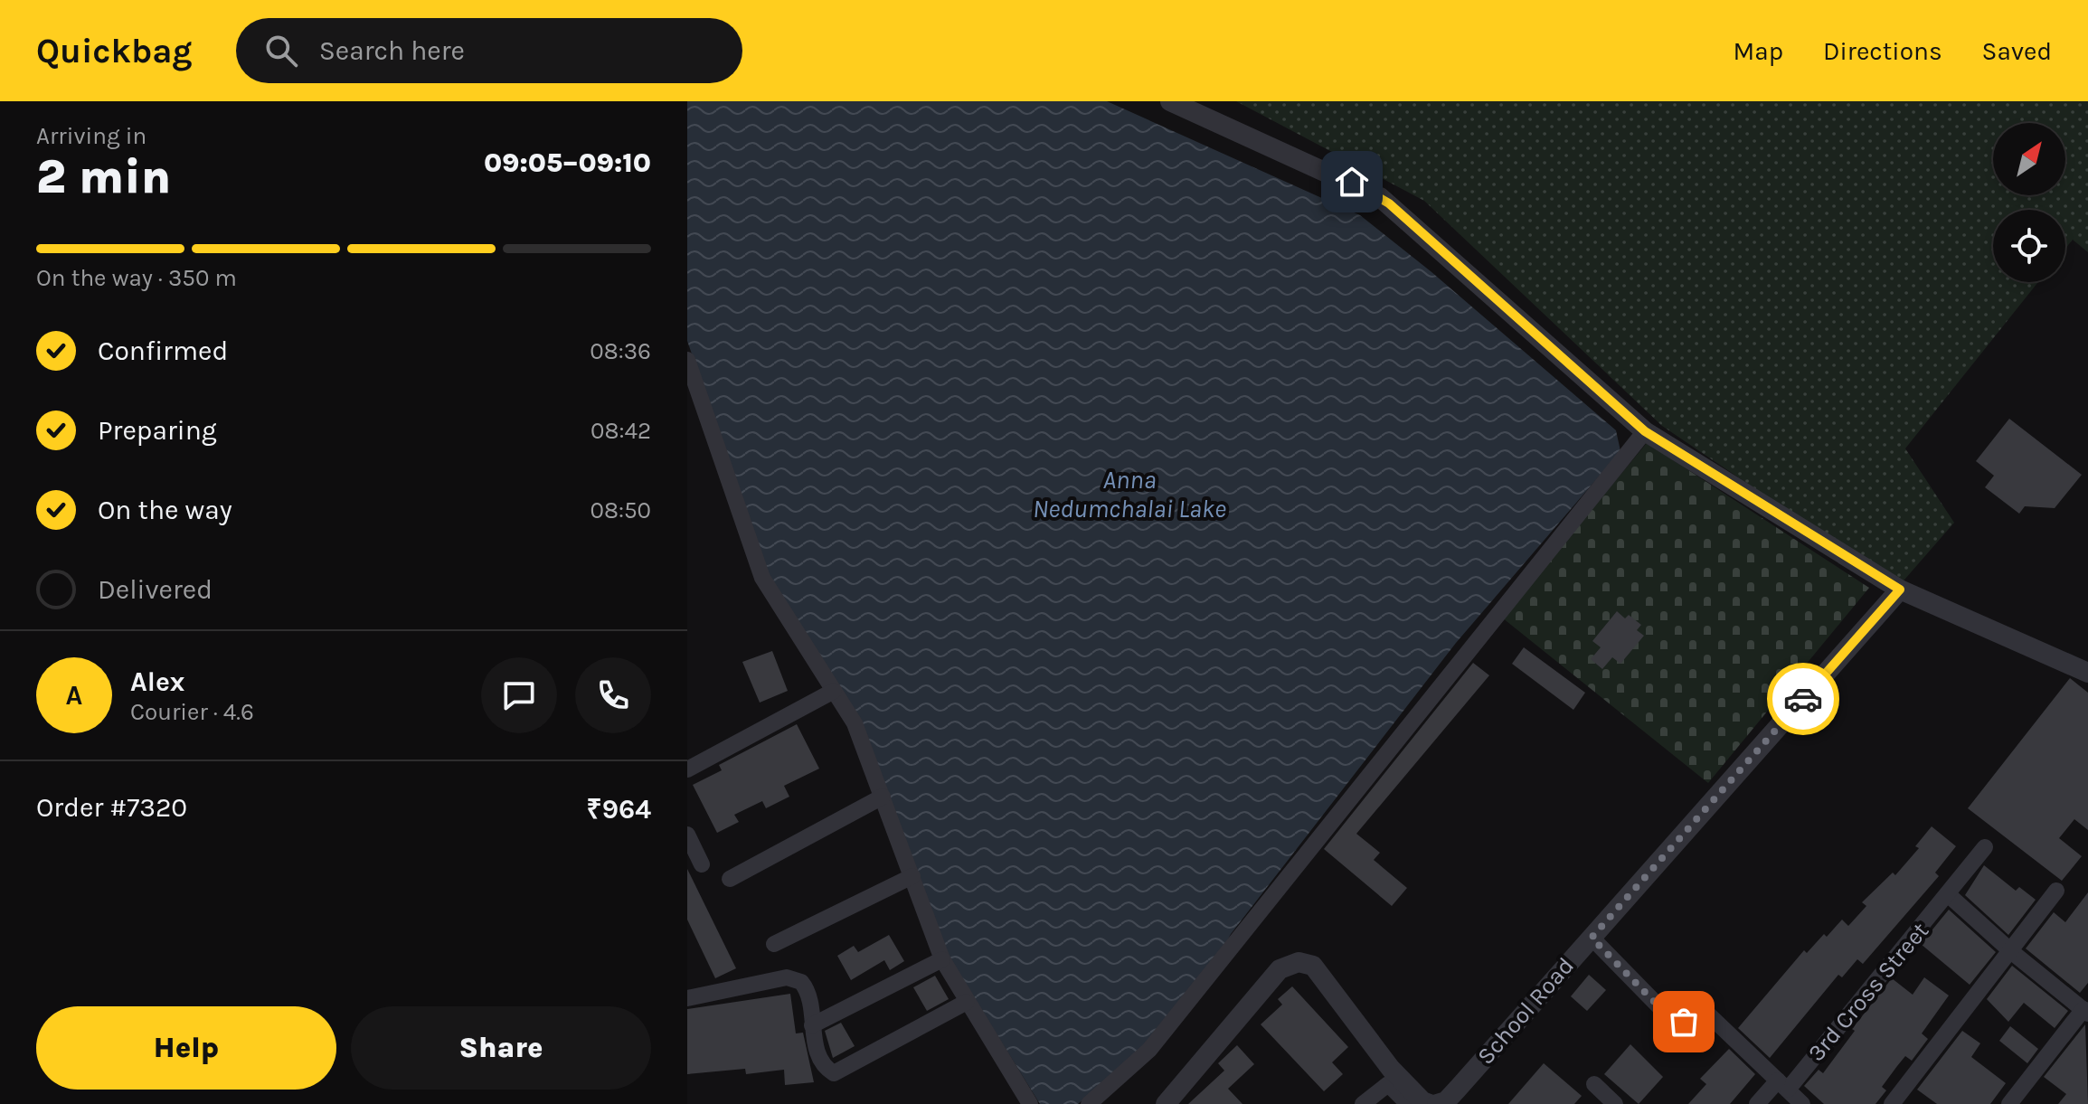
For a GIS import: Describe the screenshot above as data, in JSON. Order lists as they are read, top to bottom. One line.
{"streets":{"street":["3rd Cross Street","School Road"]},"water":["Anna Nedumchalai Lake"],"north":"top right","page":{"header":"Quickbag","search":"Search here","nav":["Map","Directions","Saved"],"heading":["2 min","Arriving in","09:05–09:10"],"panel":["Alex","Courier · 4.6","Order #7320","₹964"],"bar":"On the way · 350 m","list":[["Confirmed","08:36"],["Preparing","08:42"],["On the way","08:50"],"Delivered"],"round":"A","buttons":["Help","Share"]}}
